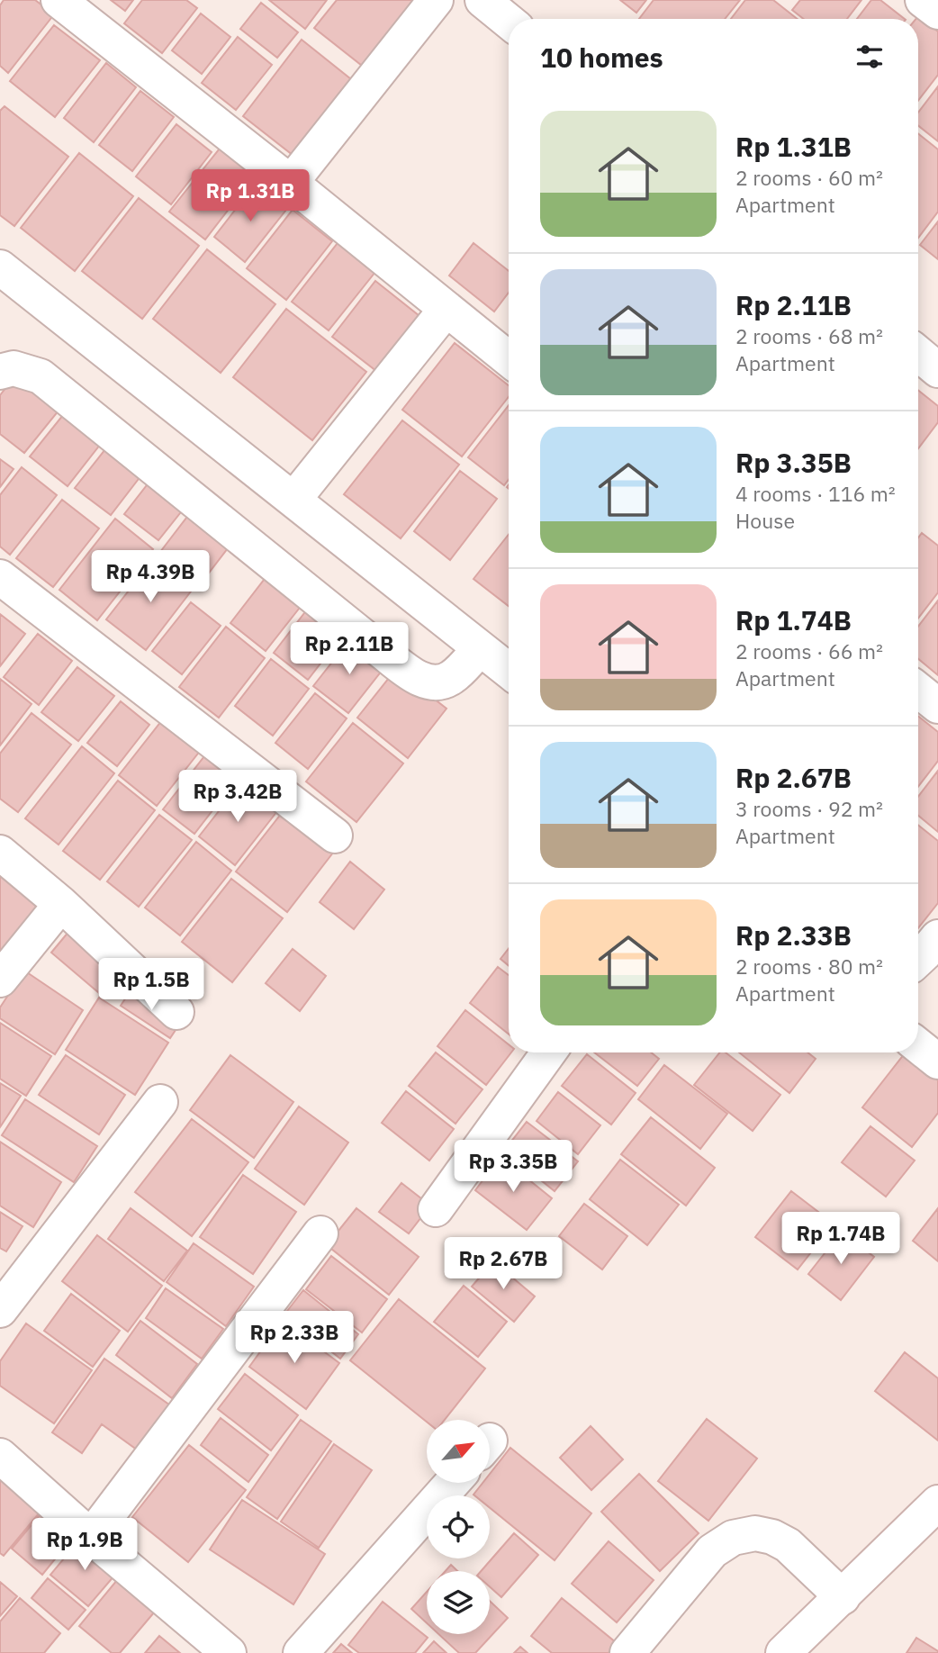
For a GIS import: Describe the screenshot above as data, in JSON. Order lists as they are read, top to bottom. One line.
{"north":"top right","page":{"heading":"10 homes","list":[{"name":"Rp 1.31B","note":"2 rooms · 60 m² · Apartment"},{"name":"Rp 2.11B","note":"2 rooms · 68 m² · Apartment"},{"name":"Rp 3.35B","note":"4 rooms · 116 m² · House"},{"name":"Rp 1.74B","note":"2 rooms · 66 m² · Apartment"},{"name":"Rp 2.67B","note":"3 rooms · 92 m² · Apartment"},{"name":"Rp 2.33B","note":"2 rooms · 80 m² · Apartment"}],"price":["Rp 1.31B","Rp 4.39B","Rp 2.11B","Rp 3.42B","Rp 1.5B","Rp 3.35B","Rp 1.74B","Rp 2.67B","Rp 2.33B","Rp 1.9B"]}}
